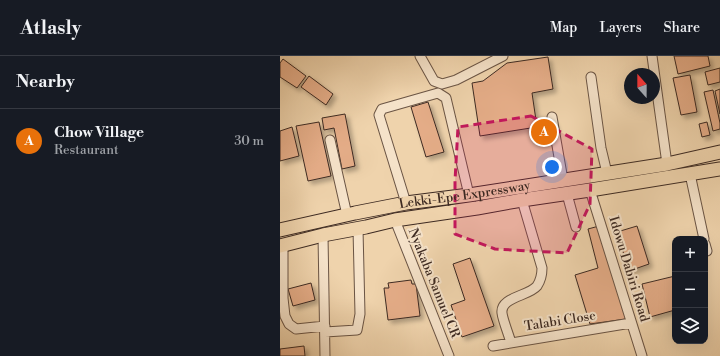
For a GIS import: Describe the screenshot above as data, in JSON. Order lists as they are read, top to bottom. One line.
{"streets":{"highway":["Lekki-Epe Expressway"],"street":["Idowu Dabiri Road","Nyakaba Samuel CR","Talabi Close"]},"crossings":[["Lekki-Epe Expressway","Idowu Dabiri Road"],["Lekki-Epe Expressway","Nyakaba Samuel CR"],["Idowu Dabiri Road","Talabi Close"]],"north":"top","page":{"header":"Atlasly","nav":["Map","Layers","Share"],"heading":"Nearby","list":[{"mark":"A","name":"Chow Village","note":"Restaurant","value":"30 m"}],"pins":"A","map_buttons":["+","−"]}}
